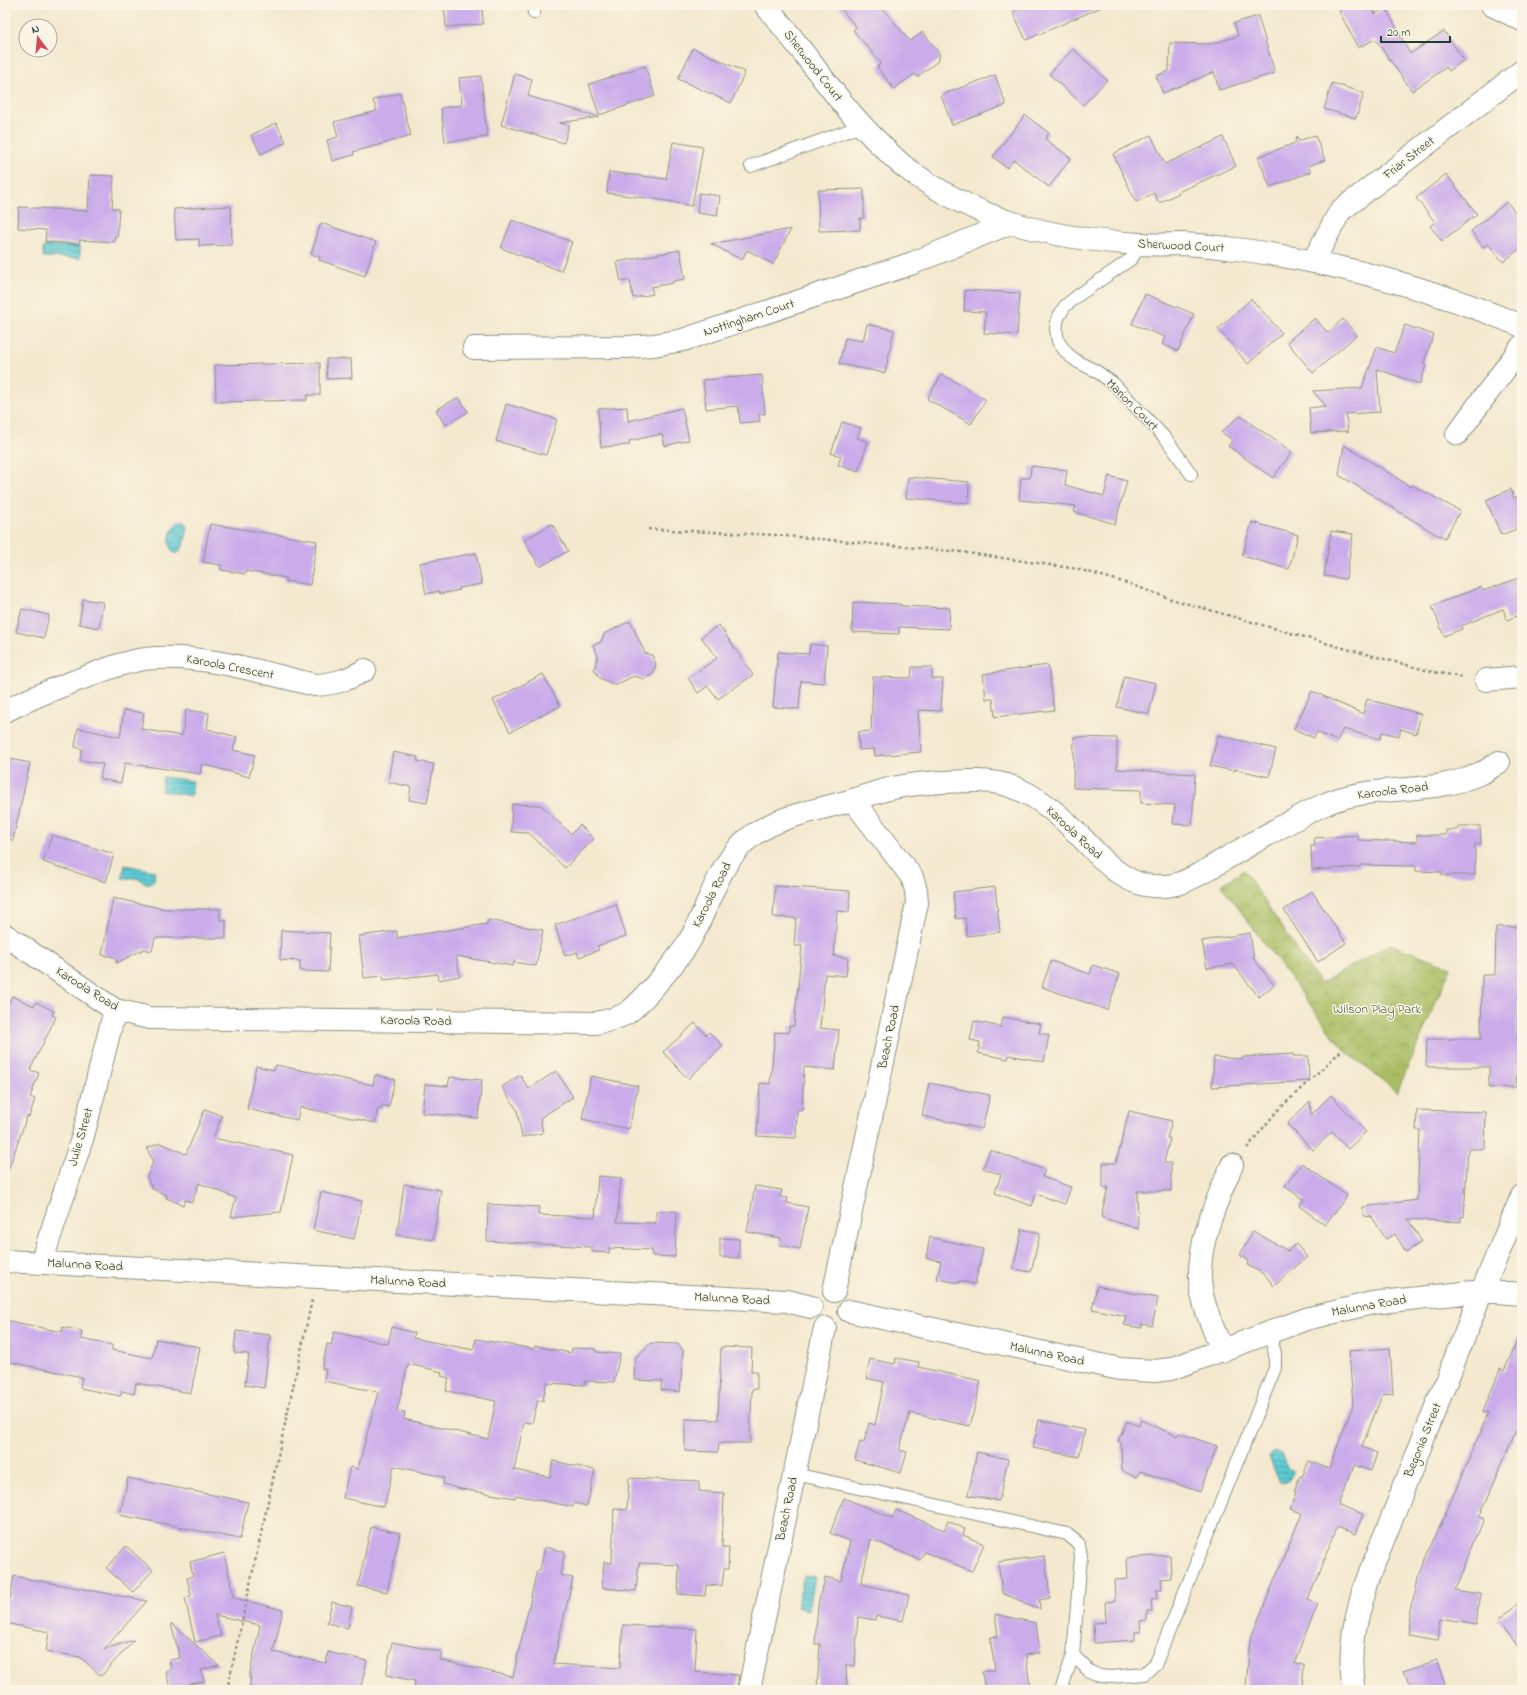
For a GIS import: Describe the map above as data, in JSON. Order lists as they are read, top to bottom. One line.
{"streets":{"street":["Sherwood Court","Friar Street","Nottingham Court","Karoola Crescent","Karoola Road","Beach Road","Julie Street","Malunna Road","Begonia Street"],"lane":["Marion Court"]},"crossings":[["Sherwood Court","Friar Street"],["Sherwood Court","Nottingham Court"],["Sherwood Court","Marion Court"],["Karoola Road","Beach Road"],["Karoola Road","Julie Street"],["Beach Road","Malunna Road"],["Julie Street","Malunna Road"],["Malunna Road","Begonia Street"]],"parks":["Wilson Play Park"],"scale_bar":"20 m","north":"top"}
